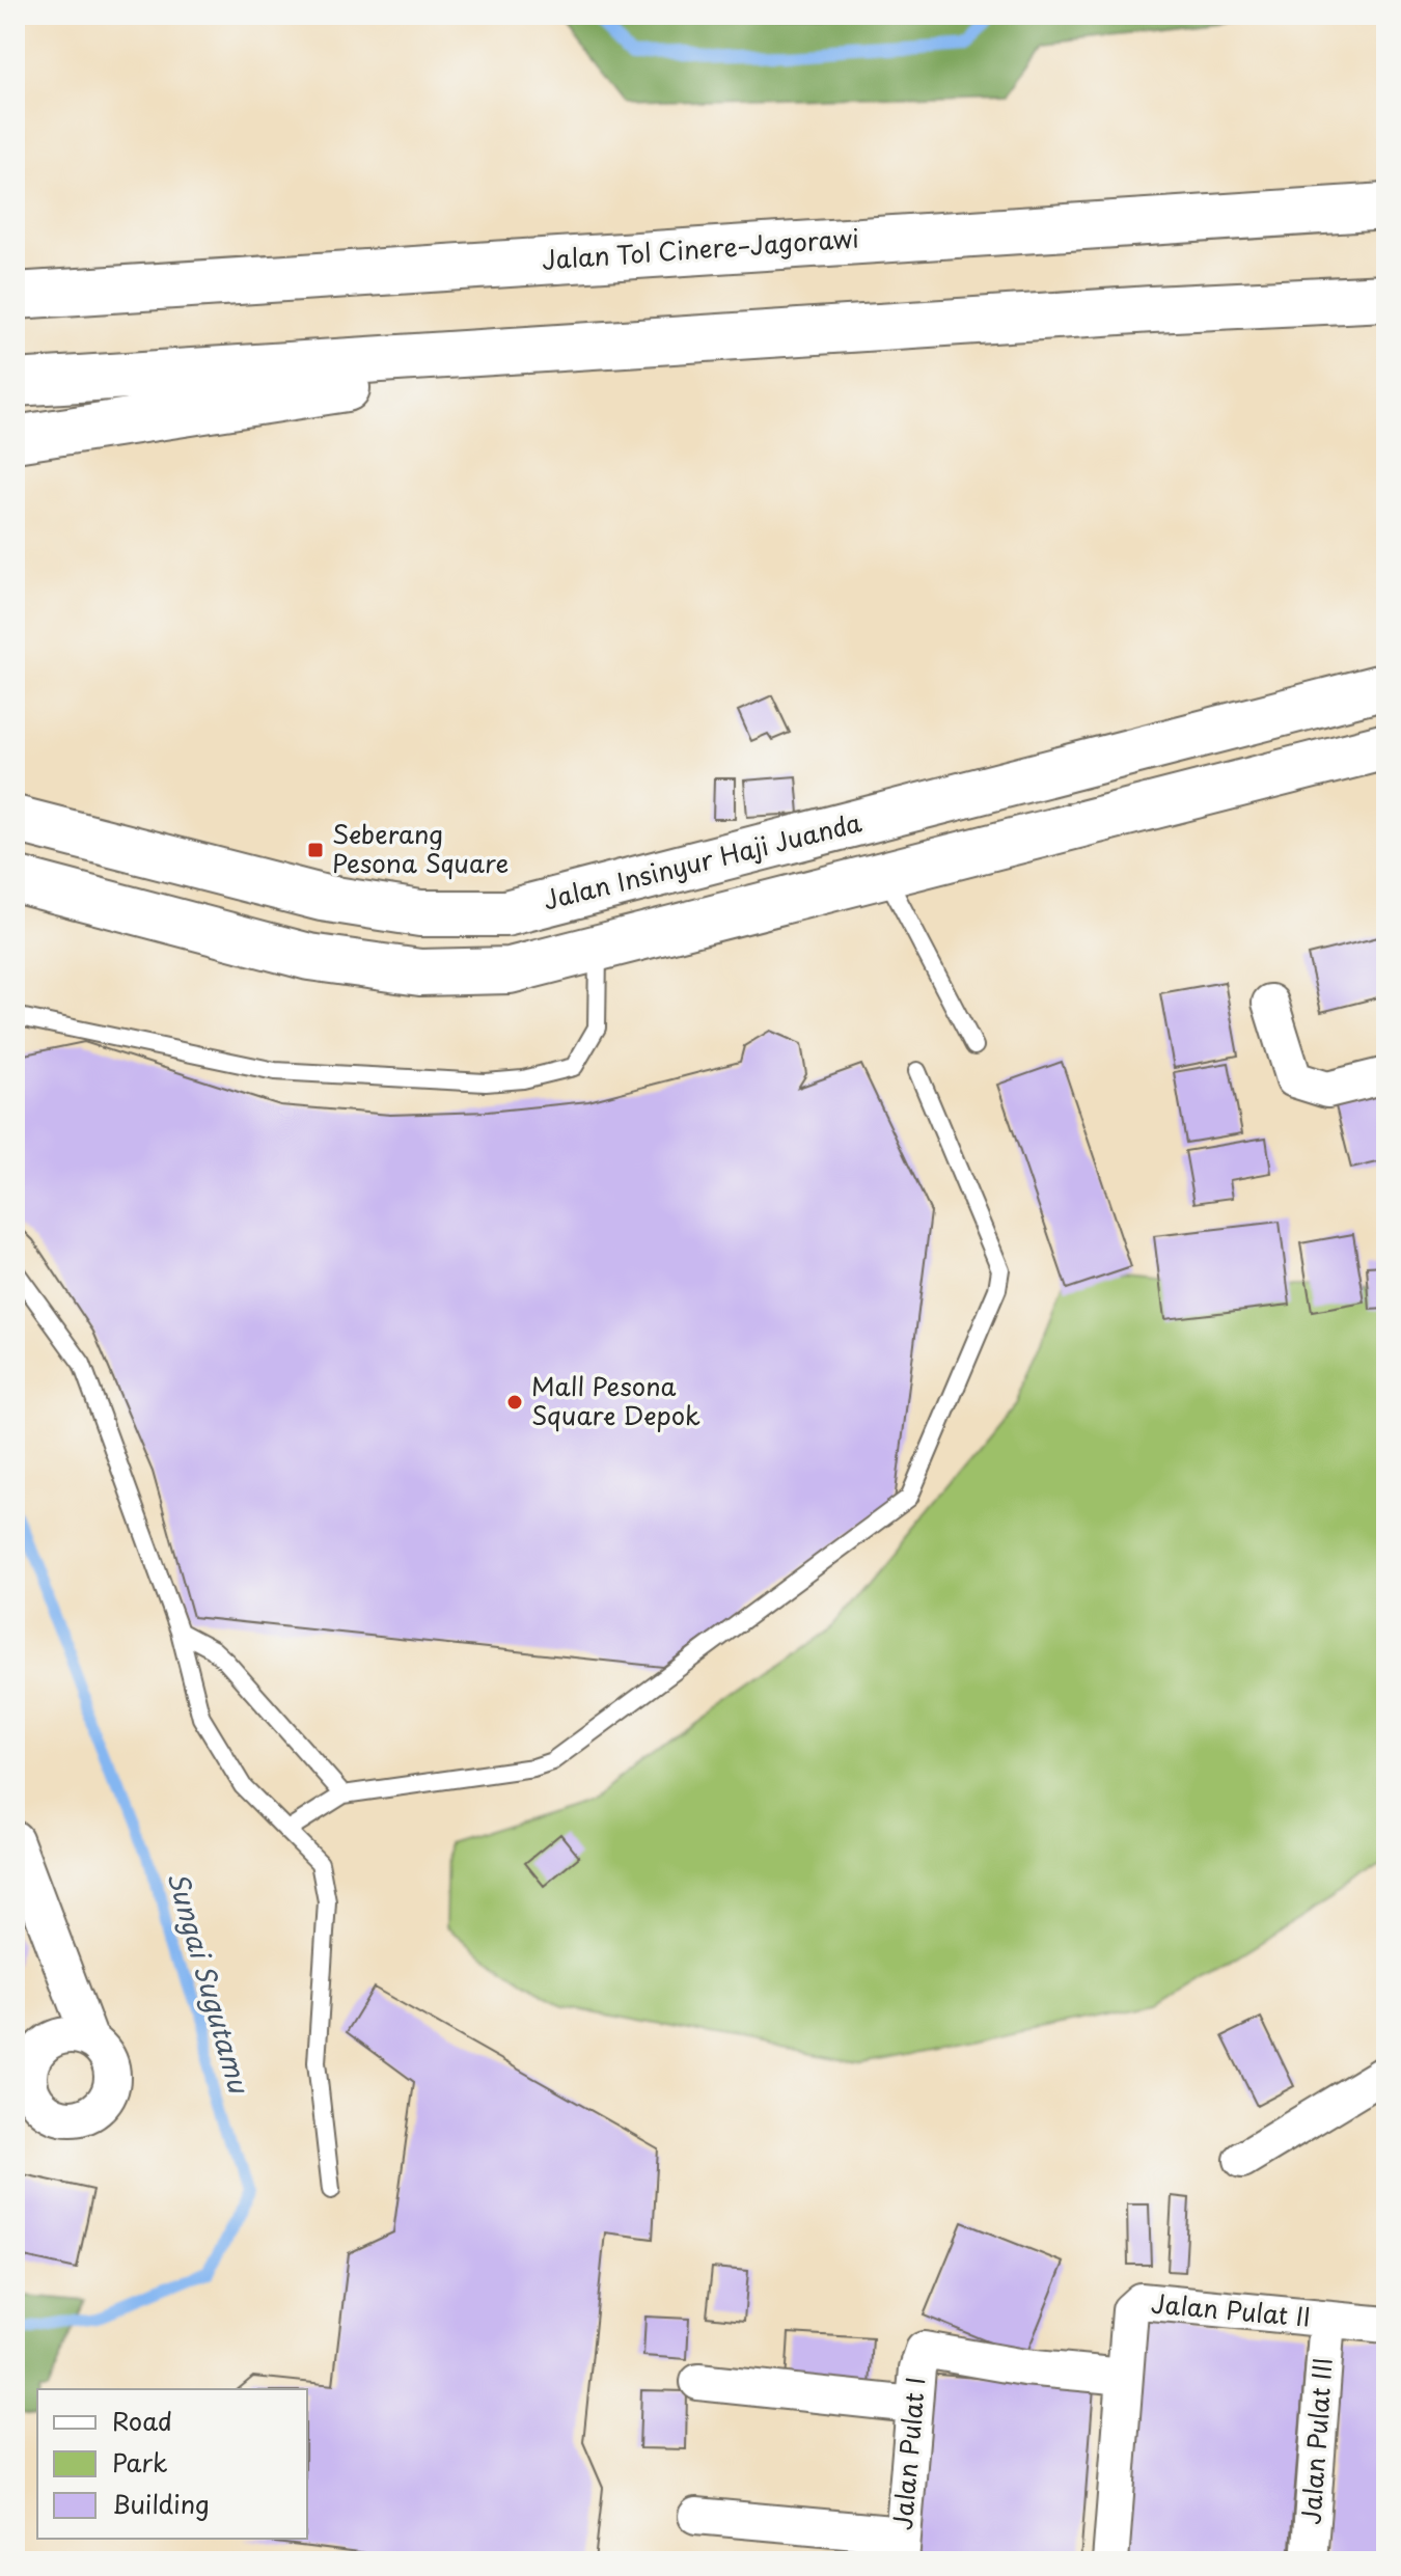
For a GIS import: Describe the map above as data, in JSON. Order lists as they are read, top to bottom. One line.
{"streets":{"highway":["Jalan Tol Cinere–Jagorawi","Jalan Insinyur Haji Juanda"],"street":["Jalan Pulat II","Jalan Pulat III","Jalan Pulat I"]},"crossings":[["Jalan Pulat II","Jalan Pulat III"],["Jalan Pulat II","Jalan Pulat I"]],"water":["Sungai Sugutamu"],"places":{"transit":["Seberang Pesona Square"],"other":["Mall Pesona Square Depok"]},"legend":["Road","Park","Building"]}
